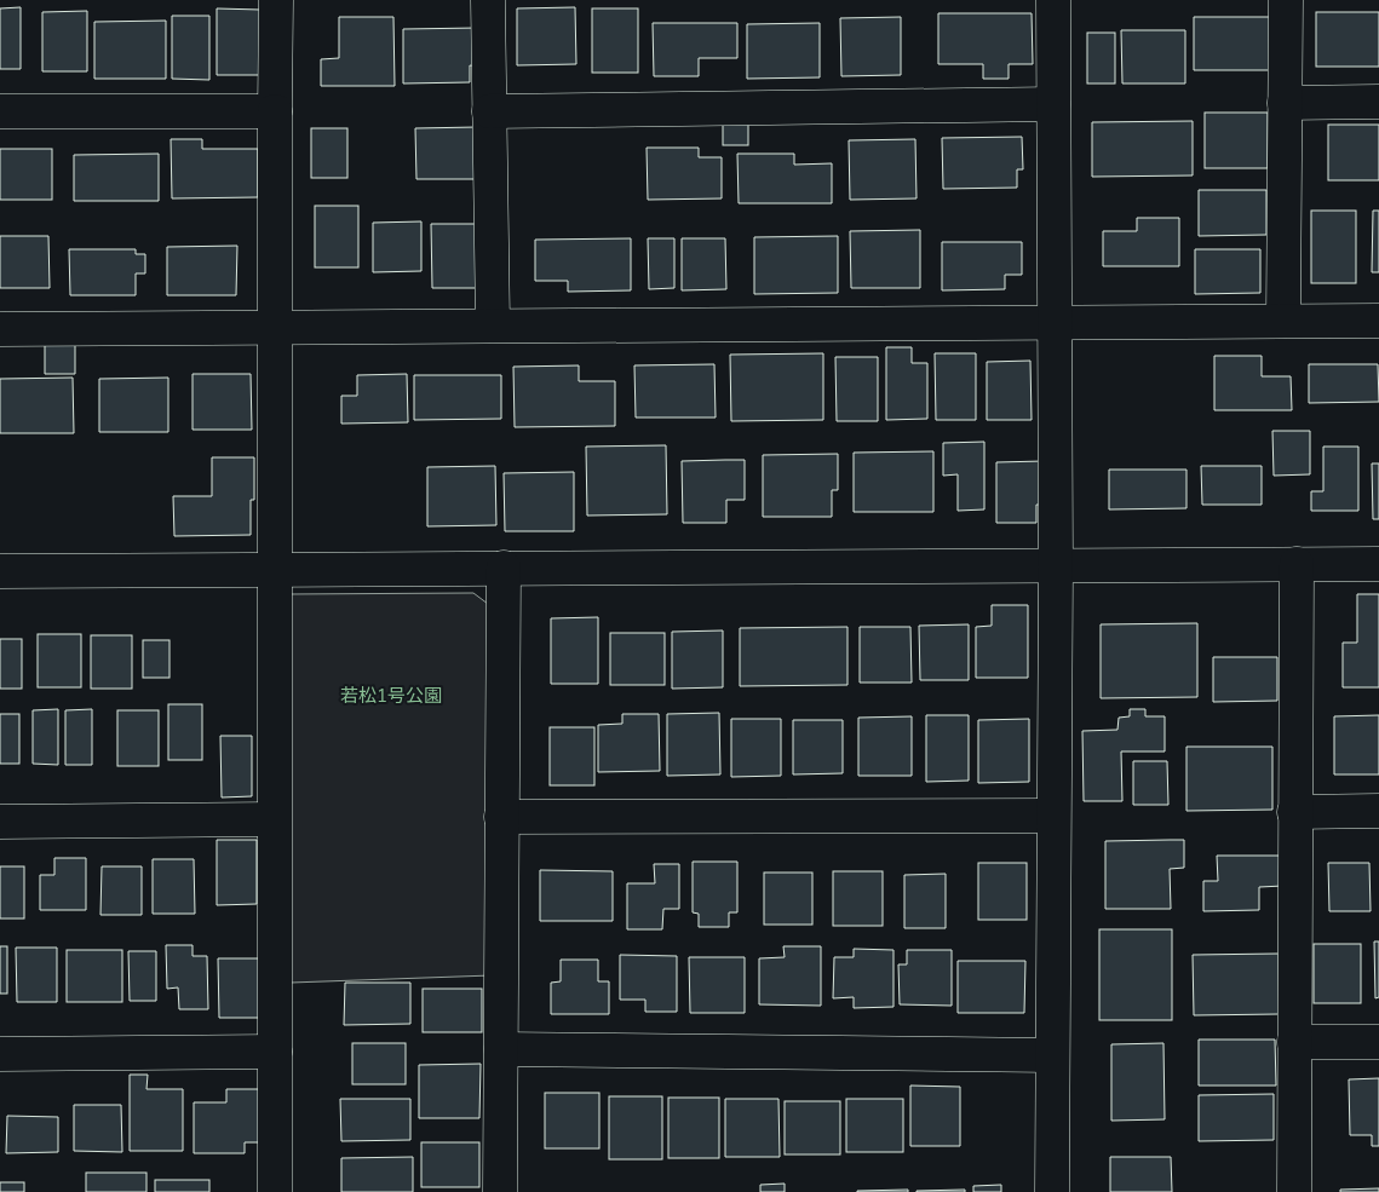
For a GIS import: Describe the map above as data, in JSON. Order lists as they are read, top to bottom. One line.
{"parks":["若松1号公園"]}
